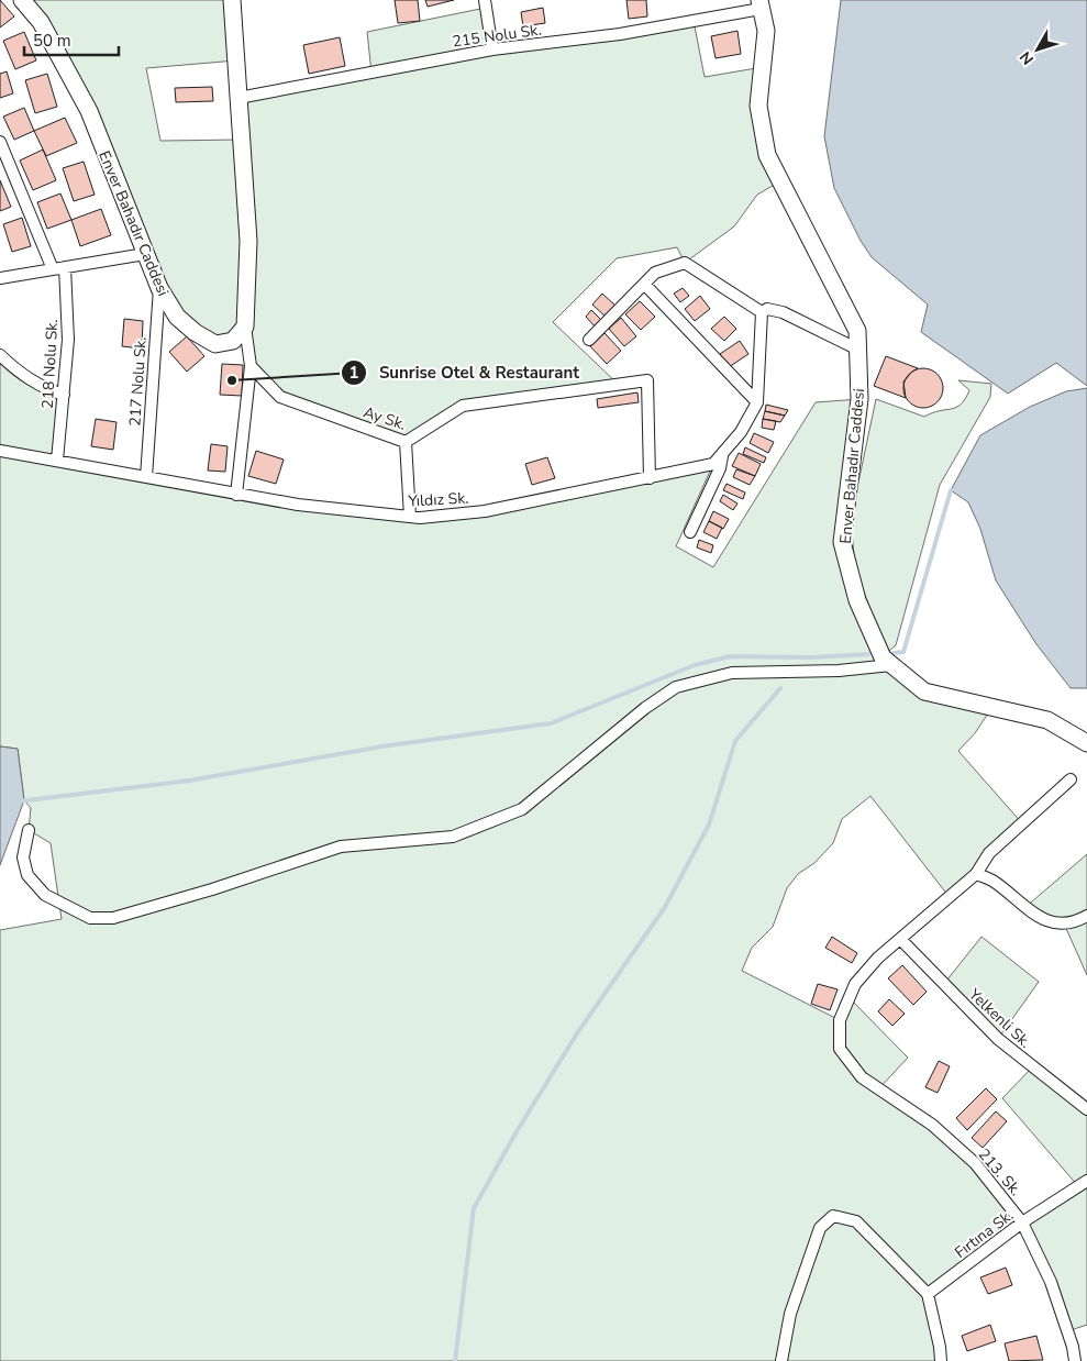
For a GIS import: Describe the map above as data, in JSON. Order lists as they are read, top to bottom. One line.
{"streets":{"main road":["Enver Bahadır Caddesi"],"street":["215 Nolu Sk.","218 Nolu Sk.","217 Nolu Sk.","Ay Sk.","Yıldız Sk.","Yelkenli Sk.","213. Sk.","Fırtına Sk."]},"crossings":[["215 Nolu Sk.","Enver Bahadır Caddesi"],["Enver Bahadır Caddesi","217 Nolu Sk."],["218 Nolu Sk.","Yıldız Sk."],["217 Nolu Sk.","Yıldız Sk."],["Ay Sk.","Yıldız Sk."],["Yelkenli Sk.","213. Sk."],["213. Sk.","Fırtına Sk."]],"places":["Sunrise Otel & Restaurant"],"scale_bar":"50 m","north":"bottom left"}
